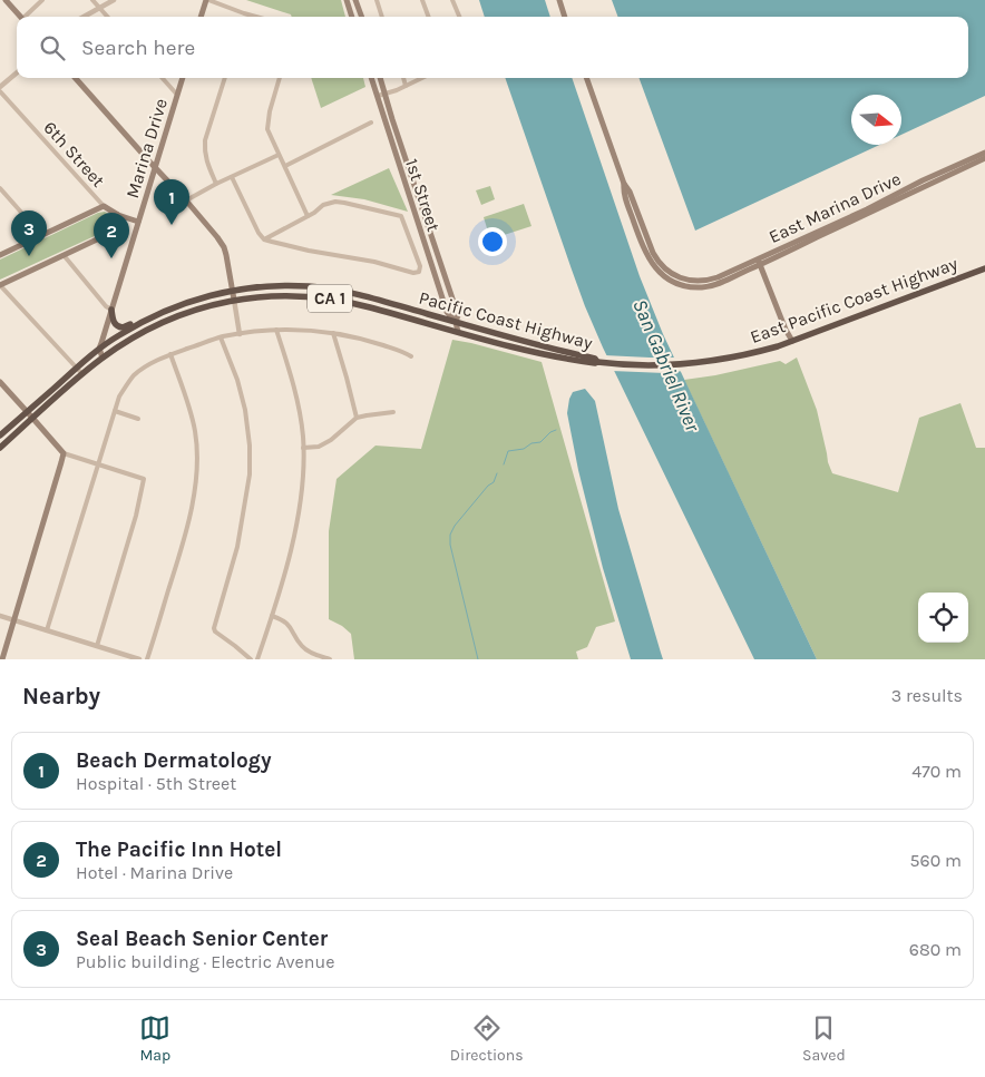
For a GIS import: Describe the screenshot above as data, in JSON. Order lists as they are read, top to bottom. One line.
{"streets":{"highway":["CA 1","East Pacific Coast Highway","Pacific Coast Highway"],"main road":["Marina Drive","6th Street","1st Street","East Marina Drive"]},"crossings":[["Marina Drive","6th Street"],["Marina Drive","Pacific Coast Highway"],["1st Street","Pacific Coast Highway"],["East Pacific Coast Highway","Pacific Coast Highway"]],"water":["San Gabriel River"],"north":"right","page":{"search":"Search here","pins":["1","3","2"],"heading":["Nearby","3 results"],"list":[{"mark":"1","name":"Beach Dermatology","note":"Hospital · 5th Street","value":"470 m"},{"mark":"2","name":"The Pacific Inn Hotel","note":"Hotel · Marina Drive","value":"560 m"},{"mark":"3","name":"Seal Beach Senior Center","note":"Public building · Electric Avenue","value":"680 m"}],"nav":["Map","Directions","Saved"]}}
